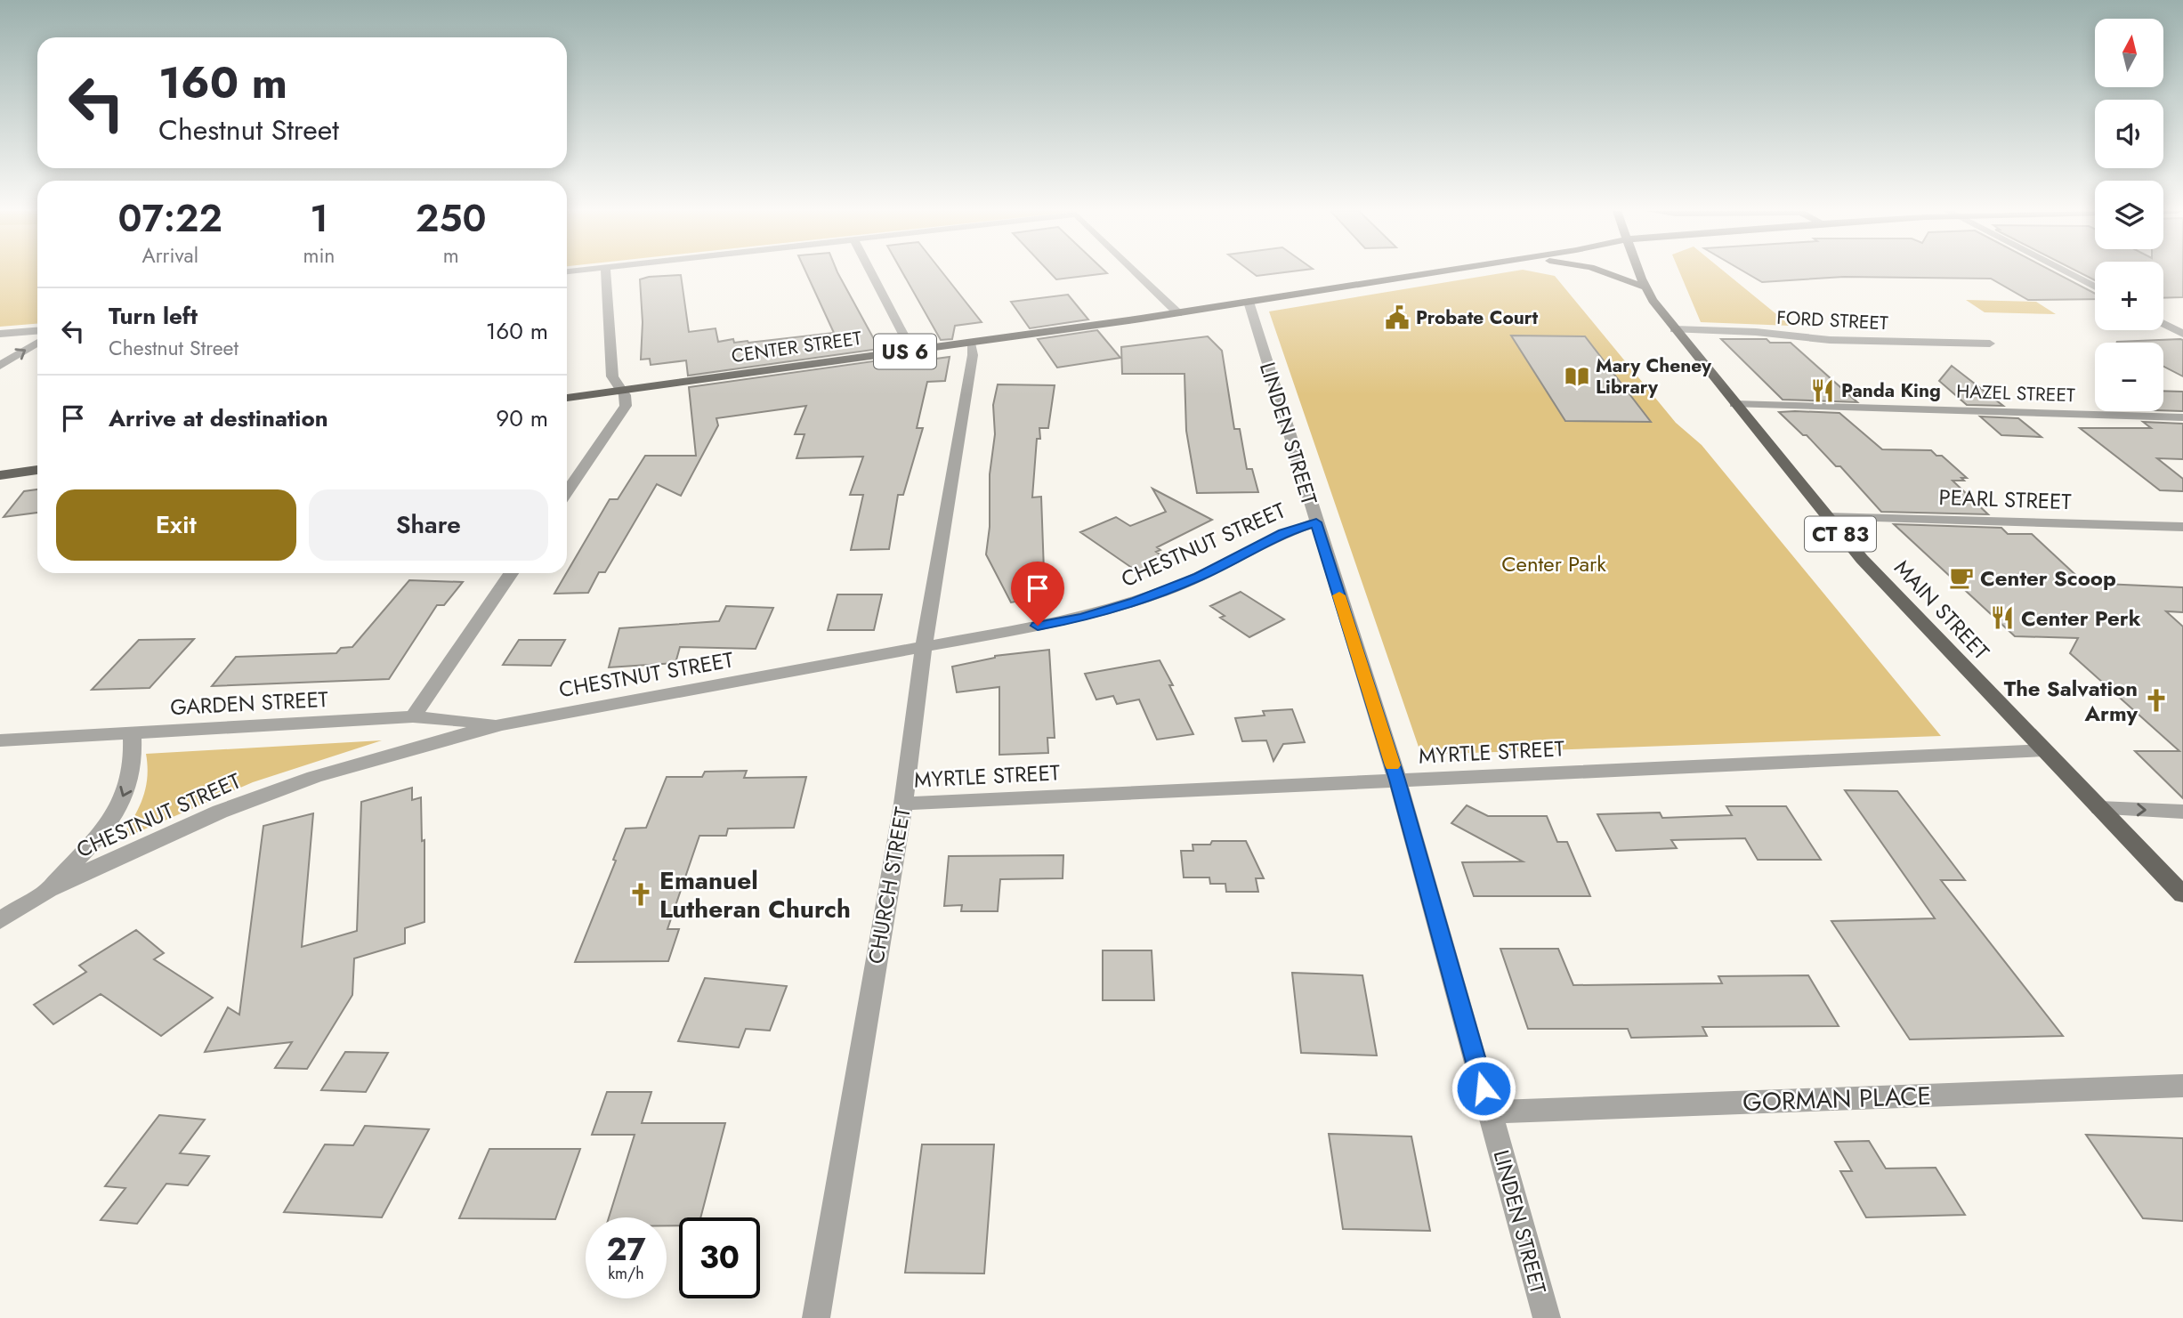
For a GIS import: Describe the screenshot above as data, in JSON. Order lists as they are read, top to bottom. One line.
{"streets":{"main road":["CENTER STREET","US 6","CT 83","MAIN STREET"],"street":["FORD STREET","HAZEL STREET","LINDEN STREET","PEARL STREET","CHESTNUT STREET","GARDEN STREET","MYRTLE STREET","CHURCH STREET","GORMAN PLACE"]},"crossings":[["FORD STREET","MAIN STREET"],["CENTER STREET","LINDEN STREET"],["CENTER STREET","CHURCH STREET"],["HAZEL STREET","MAIN STREET"],["LINDEN STREET","CHESTNUT STREET"],["LINDEN STREET","MYRTLE STREET"],["LINDEN STREET","GORMAN PLACE"],["PEARL STREET","MAIN STREET"],["CHESTNUT STREET","GARDEN STREET"],["CHESTNUT STREET","CHURCH STREET"],["MAIN STREET","MYRTLE STREET"],["MYRTLE STREET","CHURCH STREET"]],"parks":["Center Park"],"places":{"public building":["Probate Court"],"library":["Mary Cheney Library"],"restaurant":["Panda King","Center Perk"],"cafe":["Center Scoop"],"church":["The Salvation Army","Emanuel Lutheran Church"]},"north":"top","page":{"map_buttons":["+","−"],"turn":["160 m","Chestnut Street"],"eta":["07:22","Arrival","1","min","250","m"],"list":[{"name":"Turn left","note":"Chestnut Street","value":"160 m"},{"name":"Arrive at destination","value":"90 m"}],"buttons":["Exit","Share"],"speed":"27 km/h","limit":"30"}}
